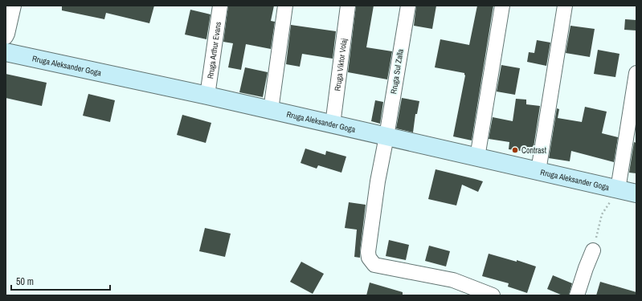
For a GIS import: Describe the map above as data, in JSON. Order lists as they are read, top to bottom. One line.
{"streets":{"main road":["Rruga Aleksander Goga"],"street":["Rruga Arthur Evans","Rruga Viktor Volaj","Rruga Sul Zalla"]},"crossings":[["Rruga Arthur Evans","Rruga Aleksander Goga"],["Rruga Aleksander Goga","Rruga Viktor Volaj"],["Rruga Aleksander Goga","Rruga Sul Zalla"]],"places":["Contrast"],"scale_bar":"50 m"}
